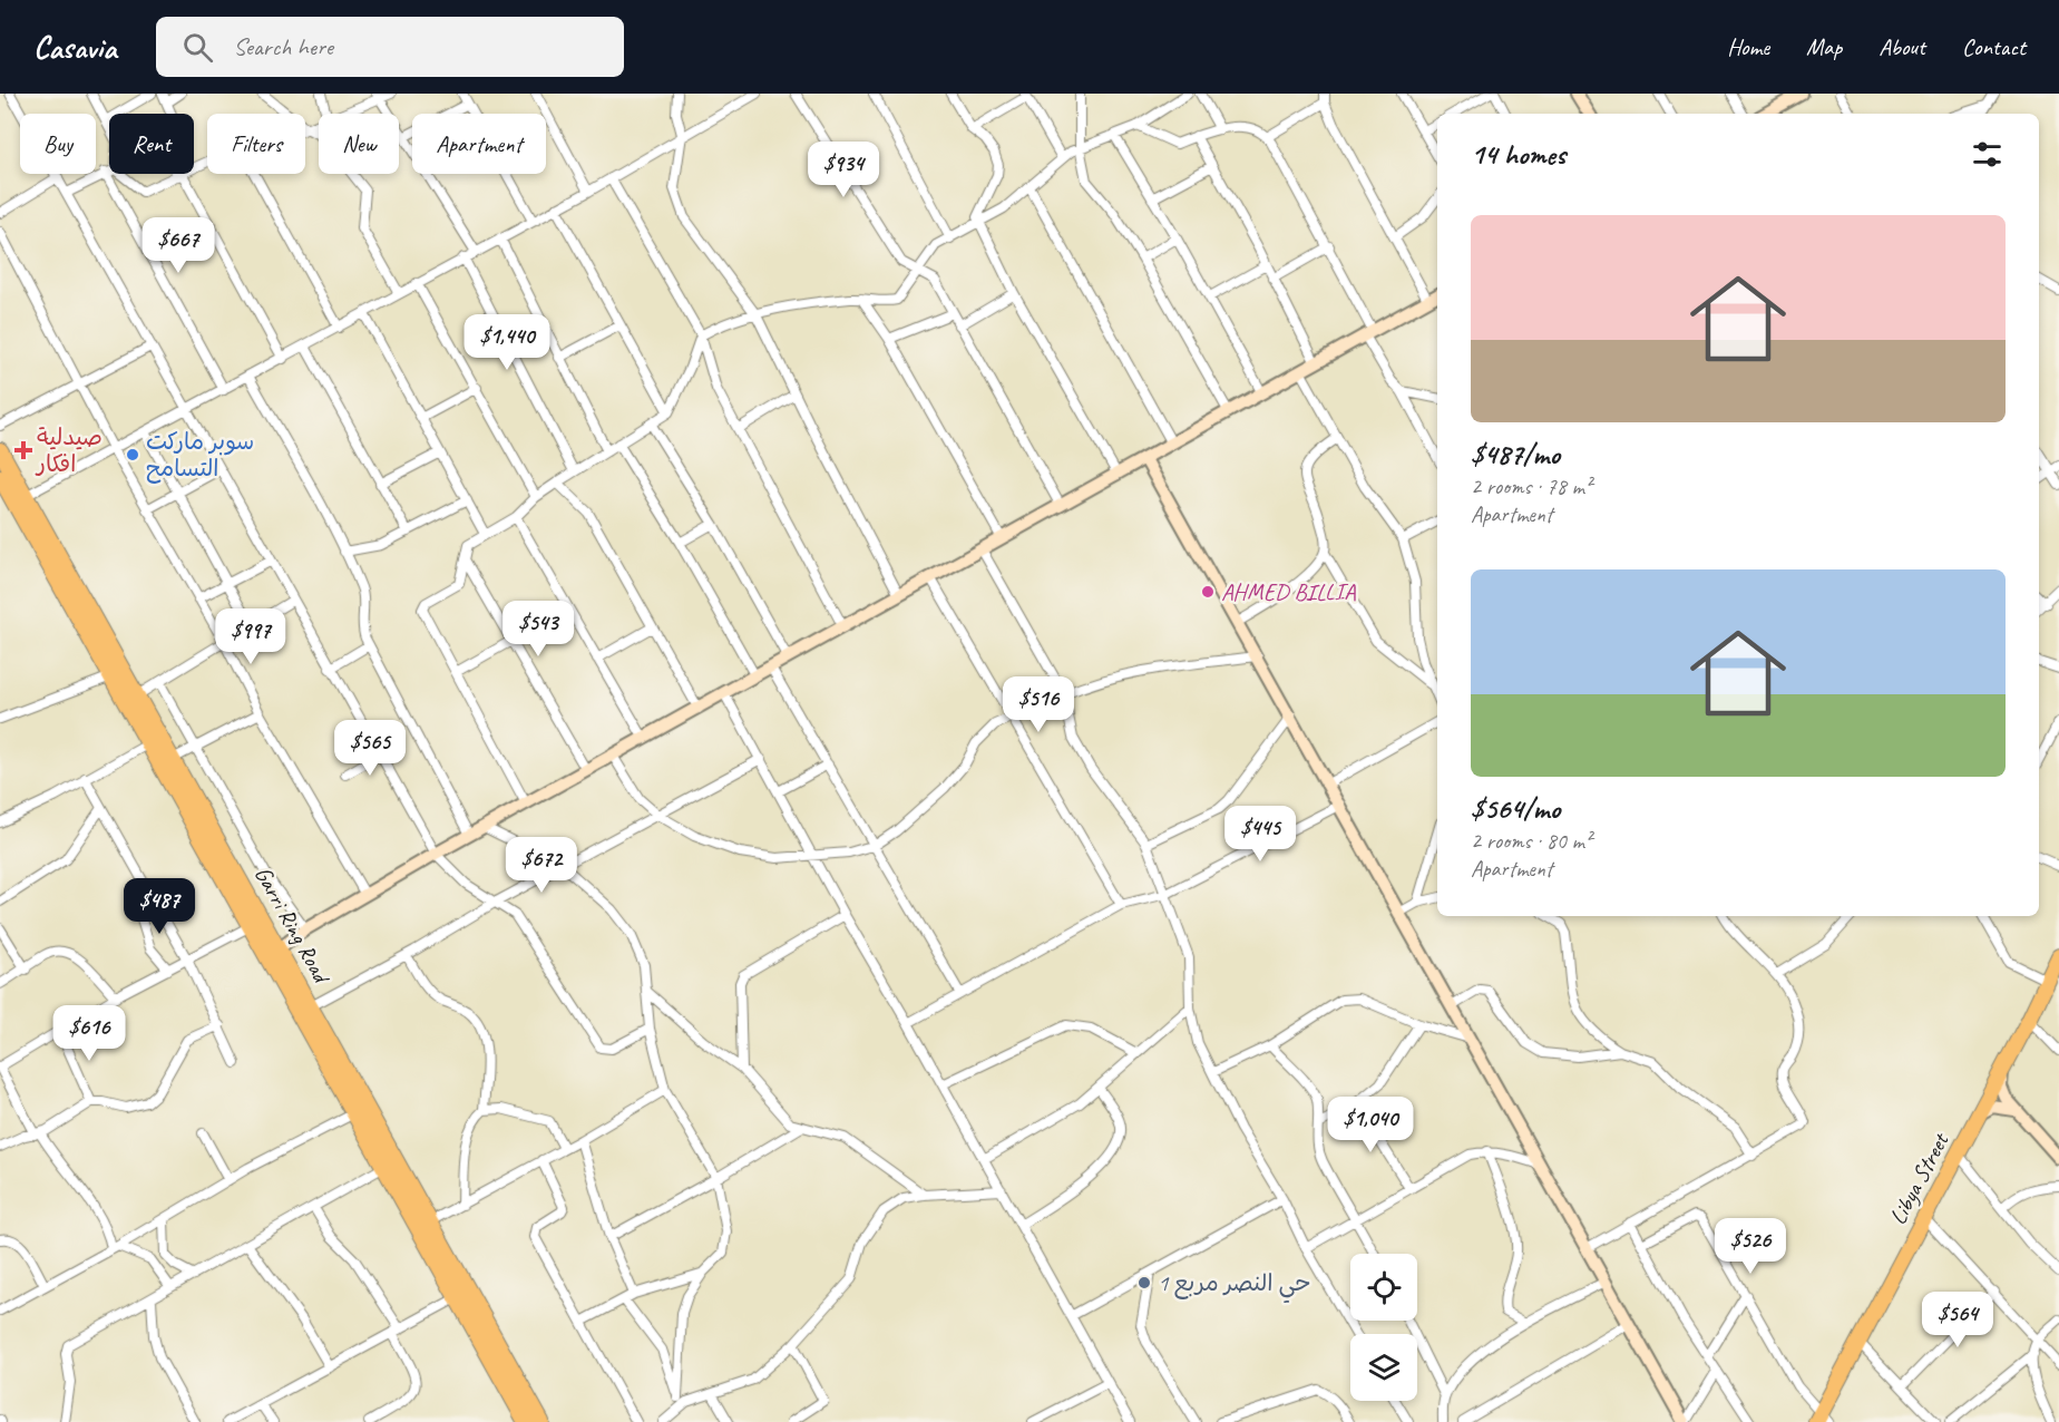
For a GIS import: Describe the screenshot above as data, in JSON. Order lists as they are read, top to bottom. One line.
{"streets":{"highway":["Garri Ring Road","Libya Street"]},"places":{"health":["صيدلية افكار"],"other":["سوبر ماركت التسامح","AHMED BILLIA","حي النصر مربع 1"]},"page":{"header":"Casavia","search":"Search here","nav":["Home","Map","About","Contact"],"chip":["Buy","Rent","Filters","New","Apartment"],"heading":"14 homes","price":["$934","$667","$1,440","$543","$997","$516","$565","$445","$672","$487","$616","$1,040","$526","$564"],"list":[{"name":"$487/mo","note":"2 rooms · 78 m² · Apartment"},{"name":"$564/mo","note":"2 rooms · 80 m² · Apartment"}]}}
